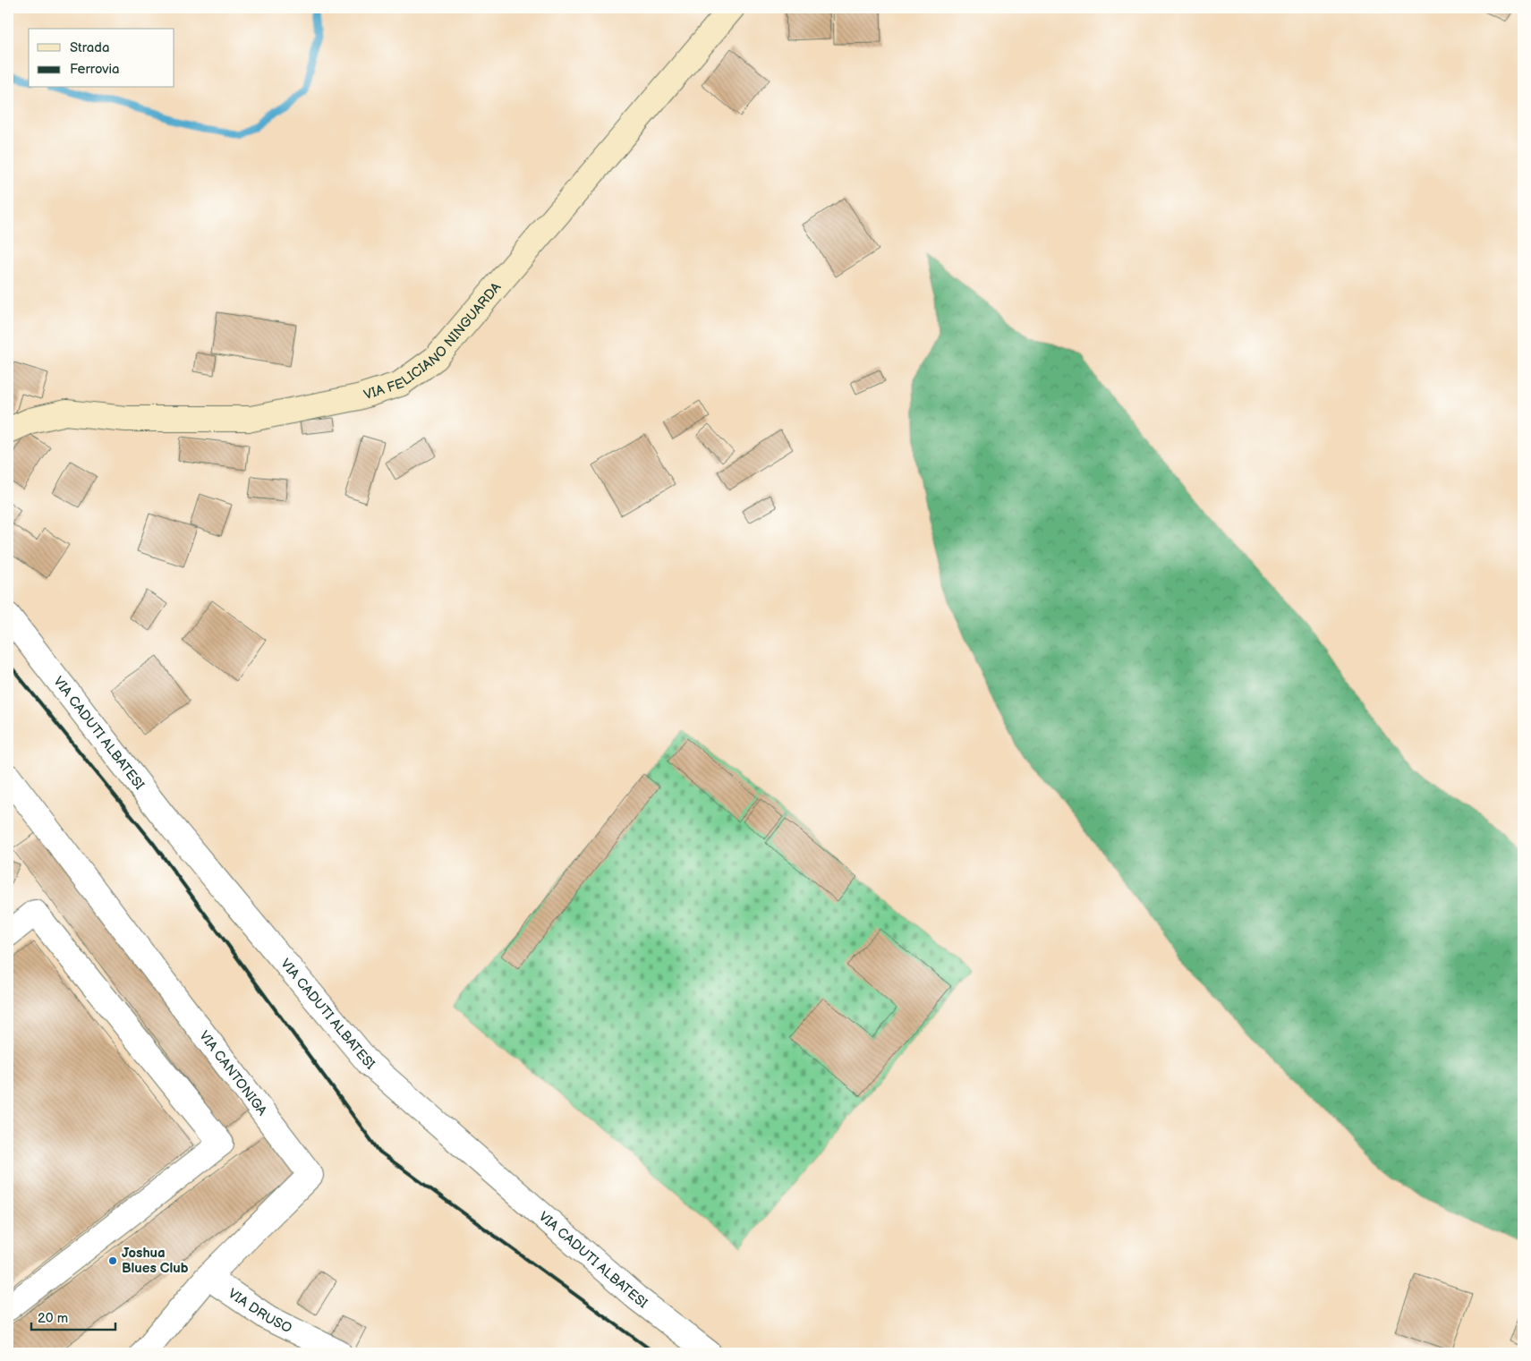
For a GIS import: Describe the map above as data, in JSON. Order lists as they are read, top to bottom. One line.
{"streets":{"street":["VIA FELICIANO NINGUARDA","VIA CADUTI ALBATESI","VIA CANTONIGA","VIA DRUSO"]},"crossings":[["VIA CANTONIGA","VIA DRUSO"]],"places":["Joshua Blues Club"],"legend":["Strada","Ferrovia"],"scale_bar":"20 m"}
